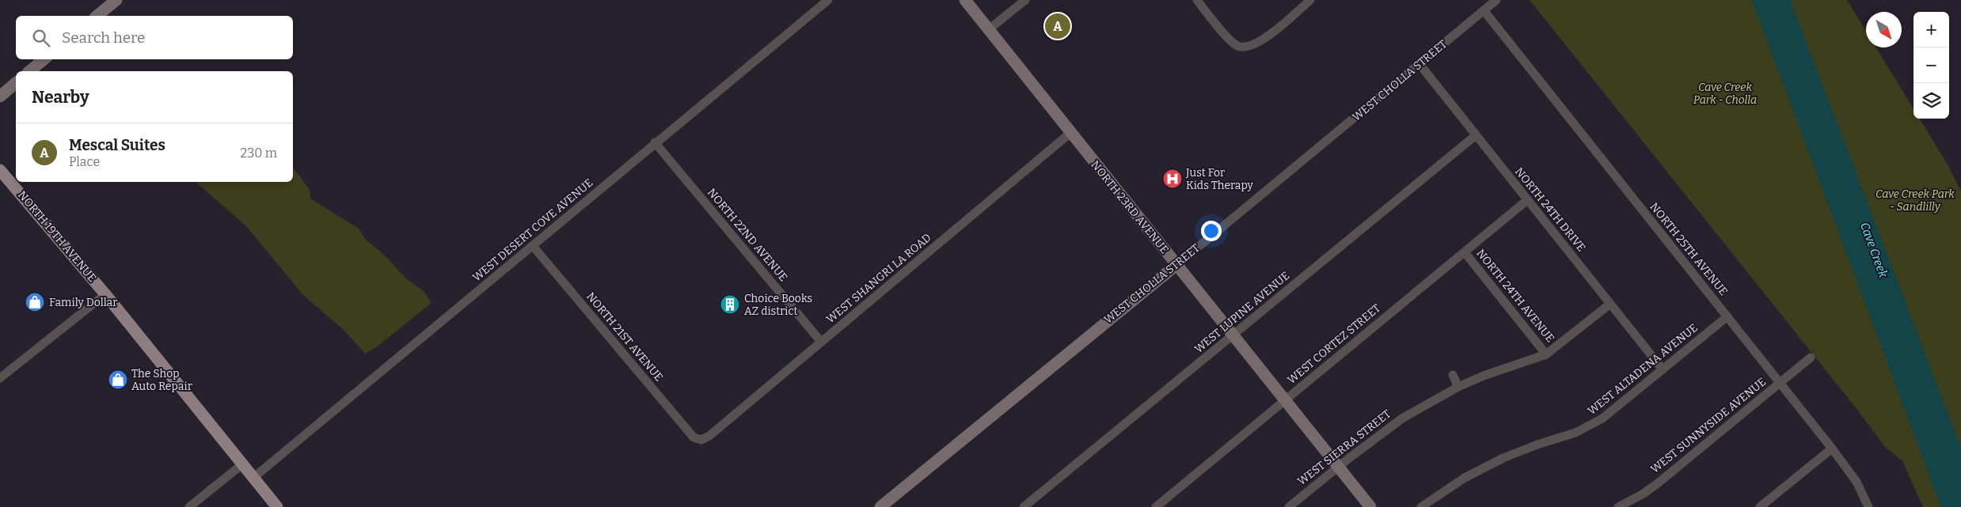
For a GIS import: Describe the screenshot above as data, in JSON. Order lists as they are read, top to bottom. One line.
{"streets":{"main road":["NORTH 19TH AVENUE"],"street":["WEST CHOLLA STREET","NORTH 23RD AVENUE","NORTH 24TH DRIVE","WEST DESERT COVE AVENUE","NORTH 22ND AVENUE","NORTH 25TH AVENUE","WEST SHANGRI LA ROAD","NORTH 24TH AVENUE","WEST LUPINE AVENUE","NORTH 21ST AVENUE","WEST CORTEZ STREET","WEST ALTADENA AVENUE","WEST SUNNYSIDE AVENUE","WEST SIERRA STREET"]},"crossings":[["WEST CHOLLA STREET","NORTH 23RD AVENUE"],["WEST CHOLLA STREET","NORTH 24TH DRIVE"],["WEST CHOLLA STREET","NORTH 25TH AVENUE"],["NORTH 23RD AVENUE","WEST SHANGRI LA ROAD"],["NORTH 23RD AVENUE","WEST LUPINE AVENUE"],["NORTH 23RD AVENUE","WEST CORTEZ STREET"],["NORTH 23RD AVENUE","WEST SIERRA STREET"],["NORTH 24TH DRIVE","WEST LUPINE AVENUE"],["NORTH 24TH DRIVE","WEST CORTEZ STREET"],["NORTH 24TH DRIVE","WEST ALTADENA AVENUE"],["NORTH 24TH DRIVE","WEST SIERRA STREET"],["WEST DESERT COVE AVENUE","NORTH 22ND AVENUE"],["WEST DESERT COVE AVENUE","NORTH 19TH AVENUE"],["WEST DESERT COVE AVENUE","NORTH 21ST AVENUE"],["NORTH 22ND AVENUE","WEST SHANGRI LA ROAD"],["NORTH 25TH AVENUE","WEST ALTADENA AVENUE"],["NORTH 25TH AVENUE","WEST SUNNYSIDE AVENUE"],["WEST SHANGRI LA ROAD","NORTH 21ST AVENUE"],["NORTH 24TH AVENUE","WEST CORTEZ STREET"],["NORTH 24TH AVENUE","WEST SIERRA STREET"]],"water":["Cave Creek"],"parks":["Cave Creek Park - Cholla","Cave Creek Park - Sandlilly"],"places":{"hospital":["Just For Kids Therapy"],"shop":["Family Dollar","The Shop Auto Repair"],"building":["Choice Books AZ district"]},"north":"bottom right","page":{"map_buttons":["+","−"],"pins":"A","search":"Search here","heading":"Nearby","list":[{"mark":"A","name":"Mescal Suites","note":"Place","value":"230 m"}]}}
